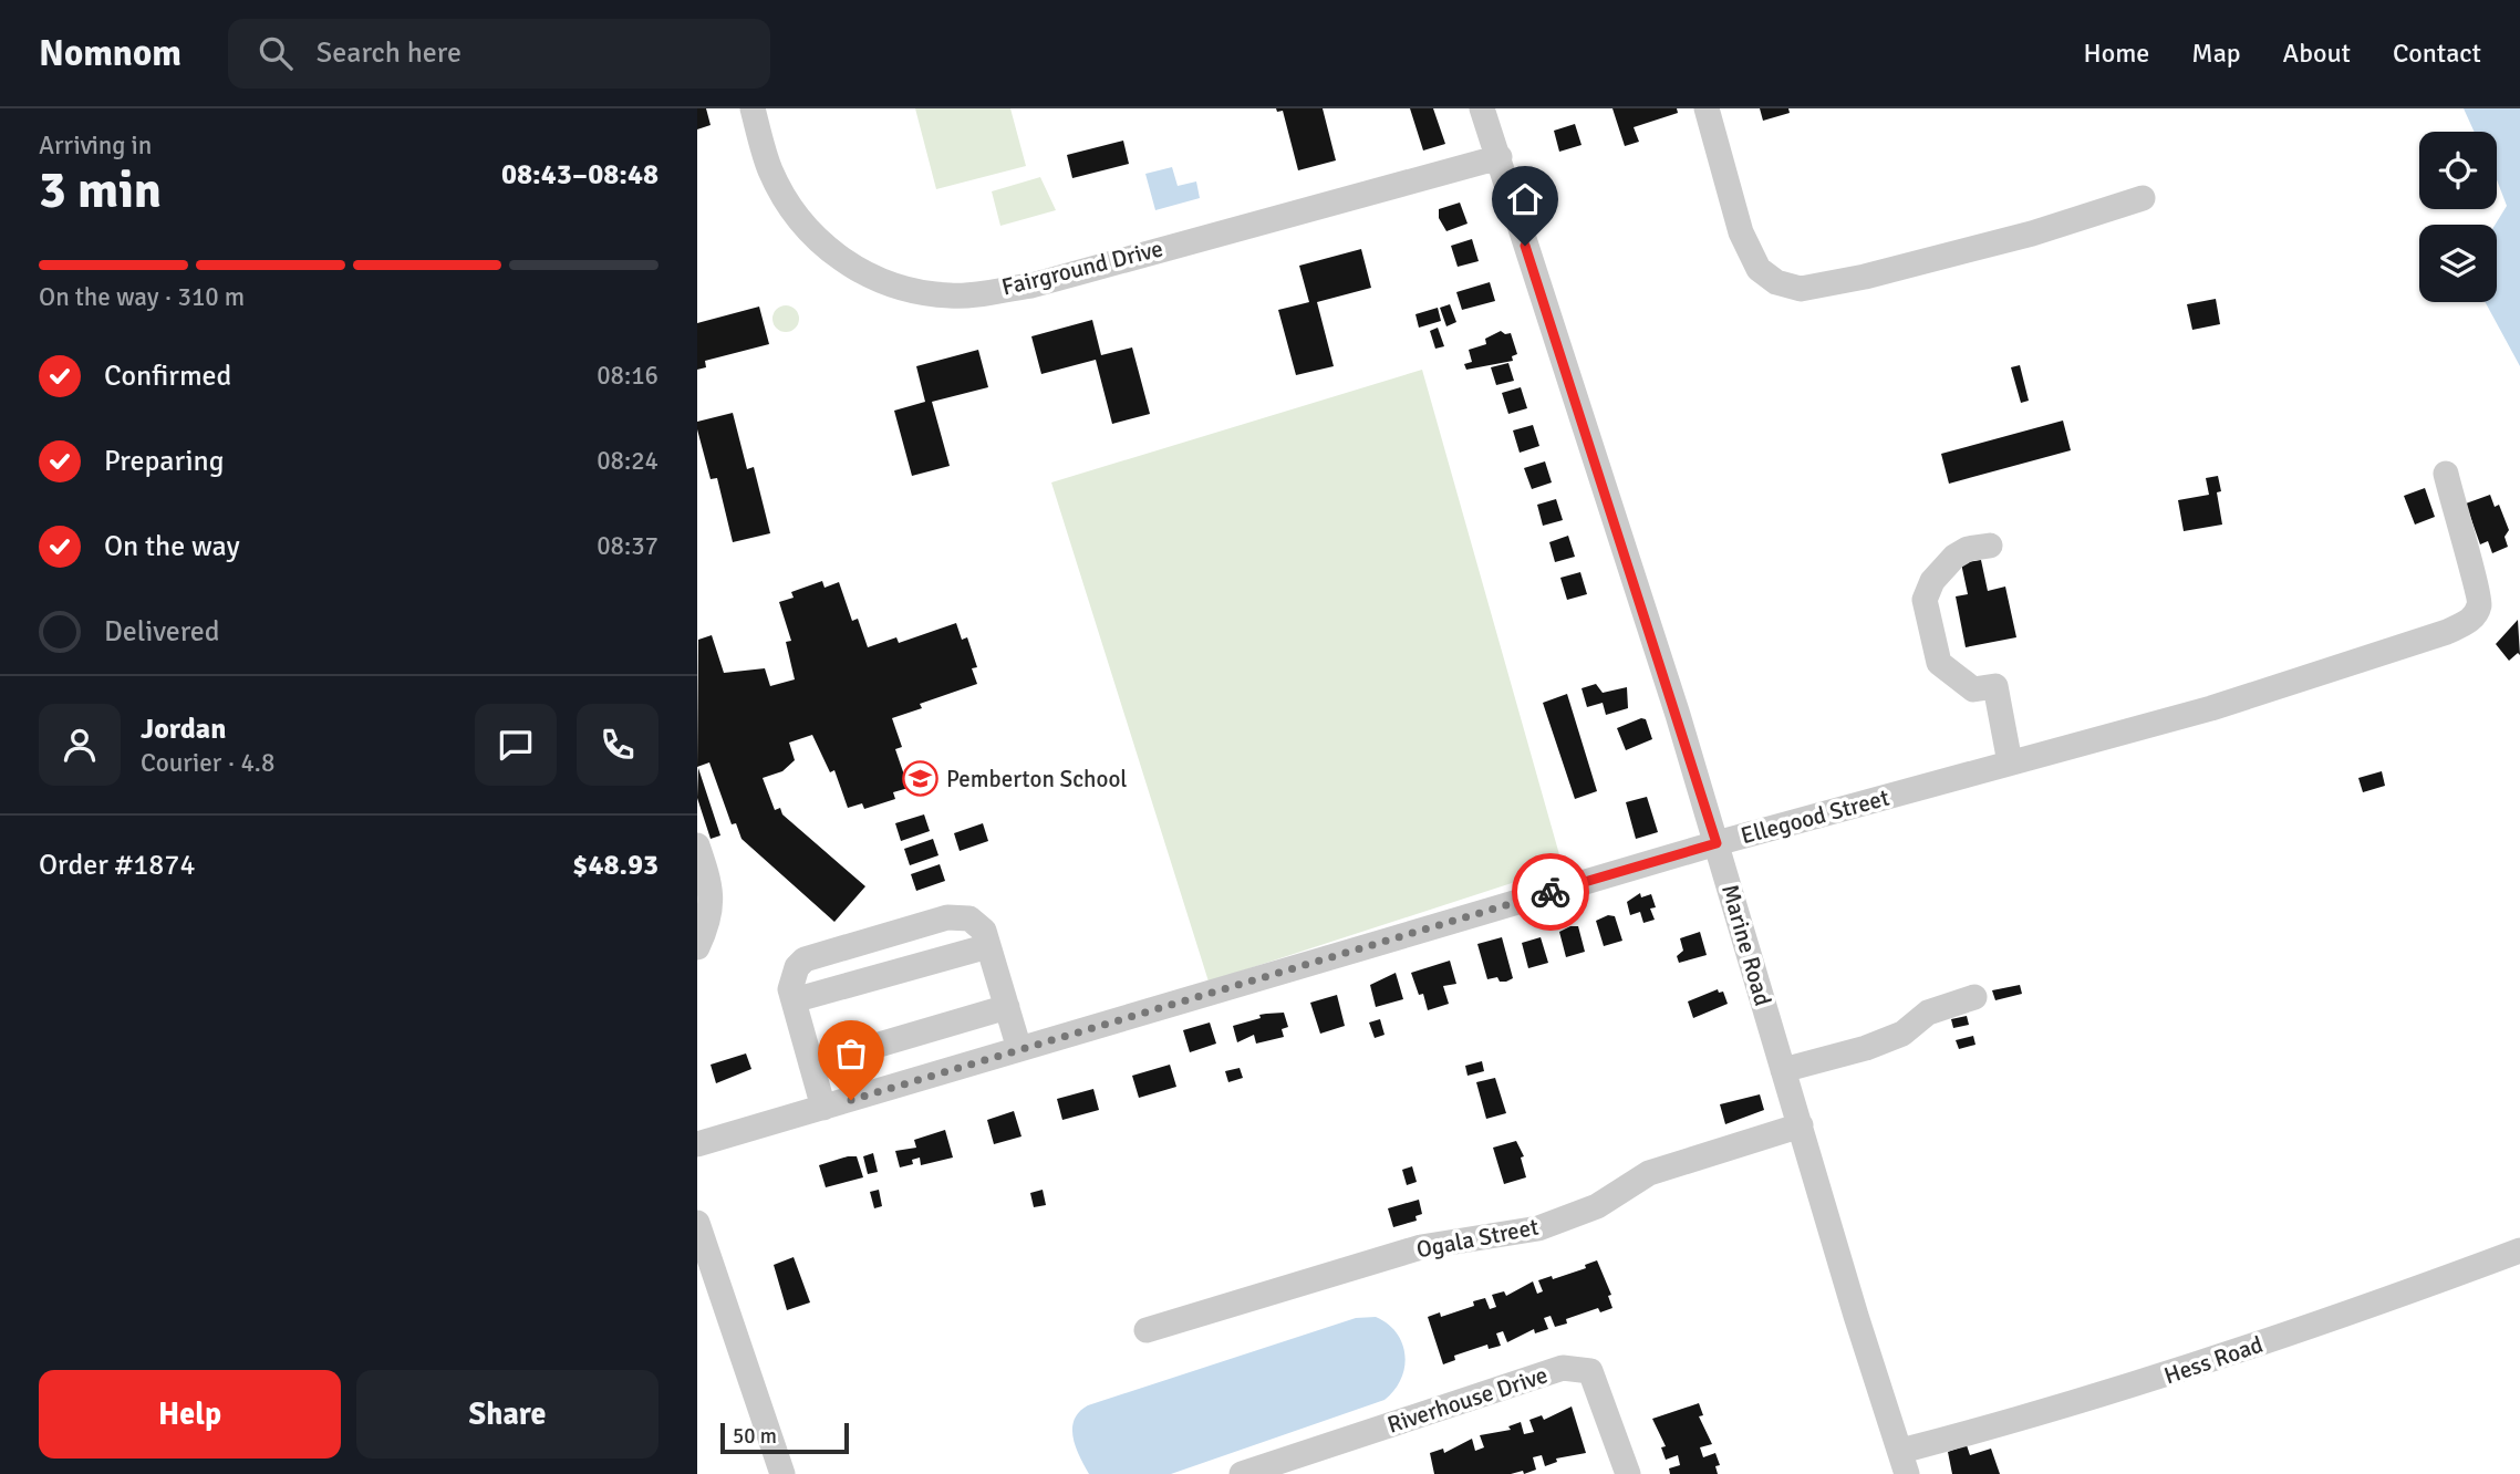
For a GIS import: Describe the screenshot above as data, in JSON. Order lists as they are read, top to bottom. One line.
{"streets":{"street":["Fairground Drive","Ellegood Street","Marine Road","Ogala Street","Hess Road","Riverhouse Drive"]},"crossings":[["Fairground Drive","Marine Road"],["Ellegood Street","Marine Road"],["Marine Road","Ogala Street"],["Marine Road","Hess Road"]],"places":{"school or university":["Pemberton School"]},"scale_bar":"50 m","page":{"header":"Nomnom","search":"Search here","nav":["Home","Map","About","Contact"],"heading":["3 min","Arriving in","08:43–08:48"],"panel":["Jordan","Courier · 4.8","Order #1874","$48.93"],"bar":"On the way · 310 m","list":[["Confirmed","08:16"],["Preparing","08:24"],["On the way","08:37"],"Delivered"],"buttons":["Help","Share"],"scale":"50 m"}}
